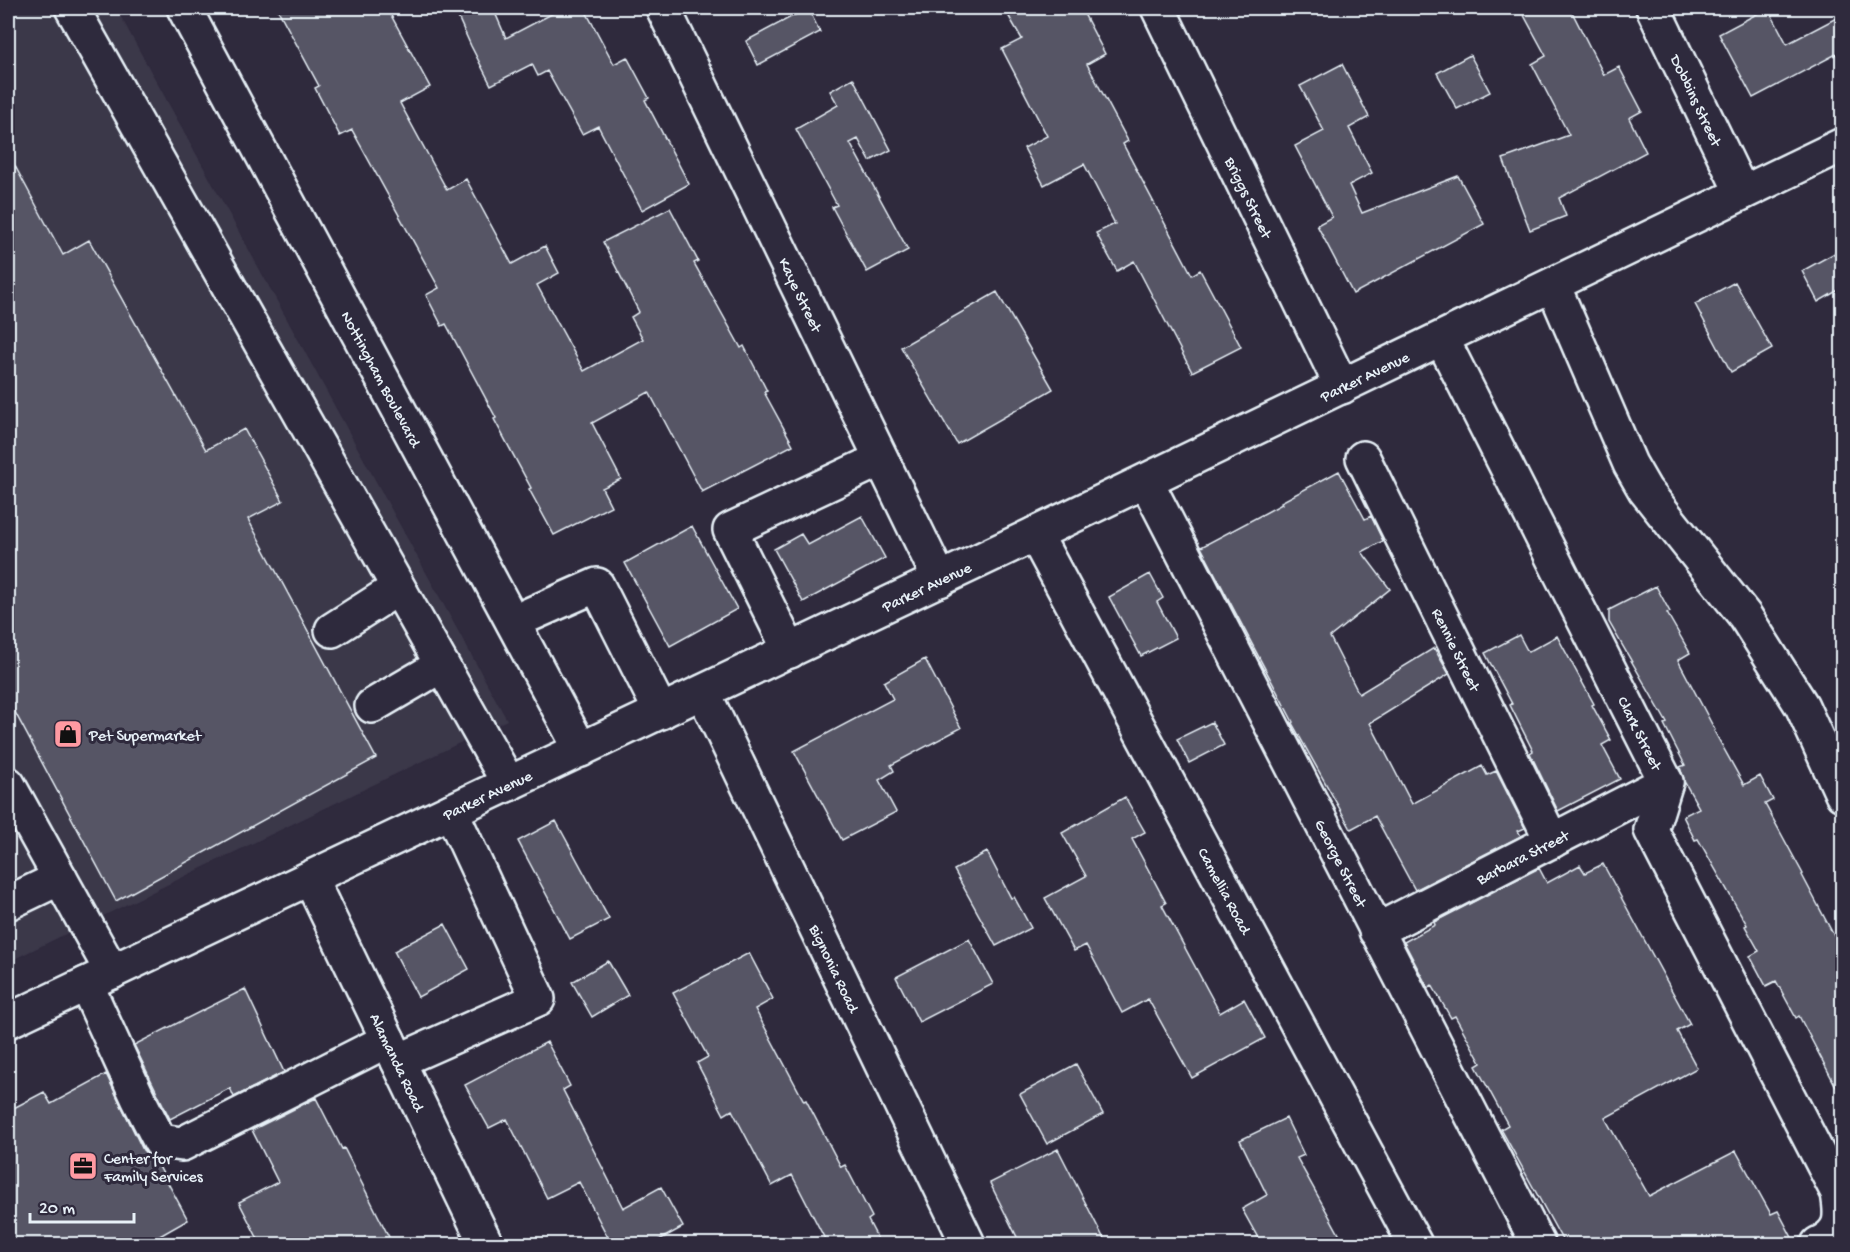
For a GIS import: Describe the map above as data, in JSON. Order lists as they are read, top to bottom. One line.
{"streets":{"street":["Dobbins Street","Briggs Street","Kaye Street","Parker Avenue","Nottingham Boulevard","Rennie Street","Clark Street","Barbara Street","George Street","Camellia Road","Bignonia Road","Alamanda Road"]},"crossings":[["Dobbins Street","Parker Avenue"],["Briggs Street","Parker Avenue"],["Kaye Street","Parker Avenue"],["Parker Avenue","Nottingham Boulevard"],["Parker Avenue","Clark Street"],["Parker Avenue","George Street"],["Parker Avenue","Camellia Road"],["Parker Avenue","Bignonia Road"],["Parker Avenue","Alamanda Road"],["Rennie Street","Barbara Street"],["Clark Street","Barbara Street"],["Barbara Street","George Street"]],"places":{"shop":["Pet Supermarket"],"office":["Center for Family Services"]},"scale_bar":"20 m"}
